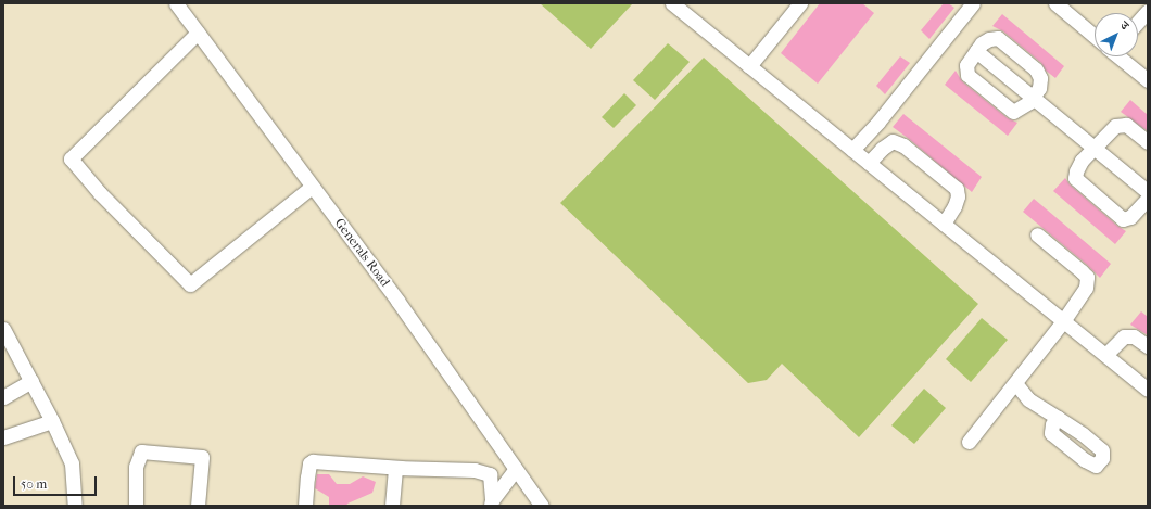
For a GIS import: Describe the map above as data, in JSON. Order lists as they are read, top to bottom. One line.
{"streets":{"street":["Generals Road"]},"scale_bar":"50 m","north":"top right"}
